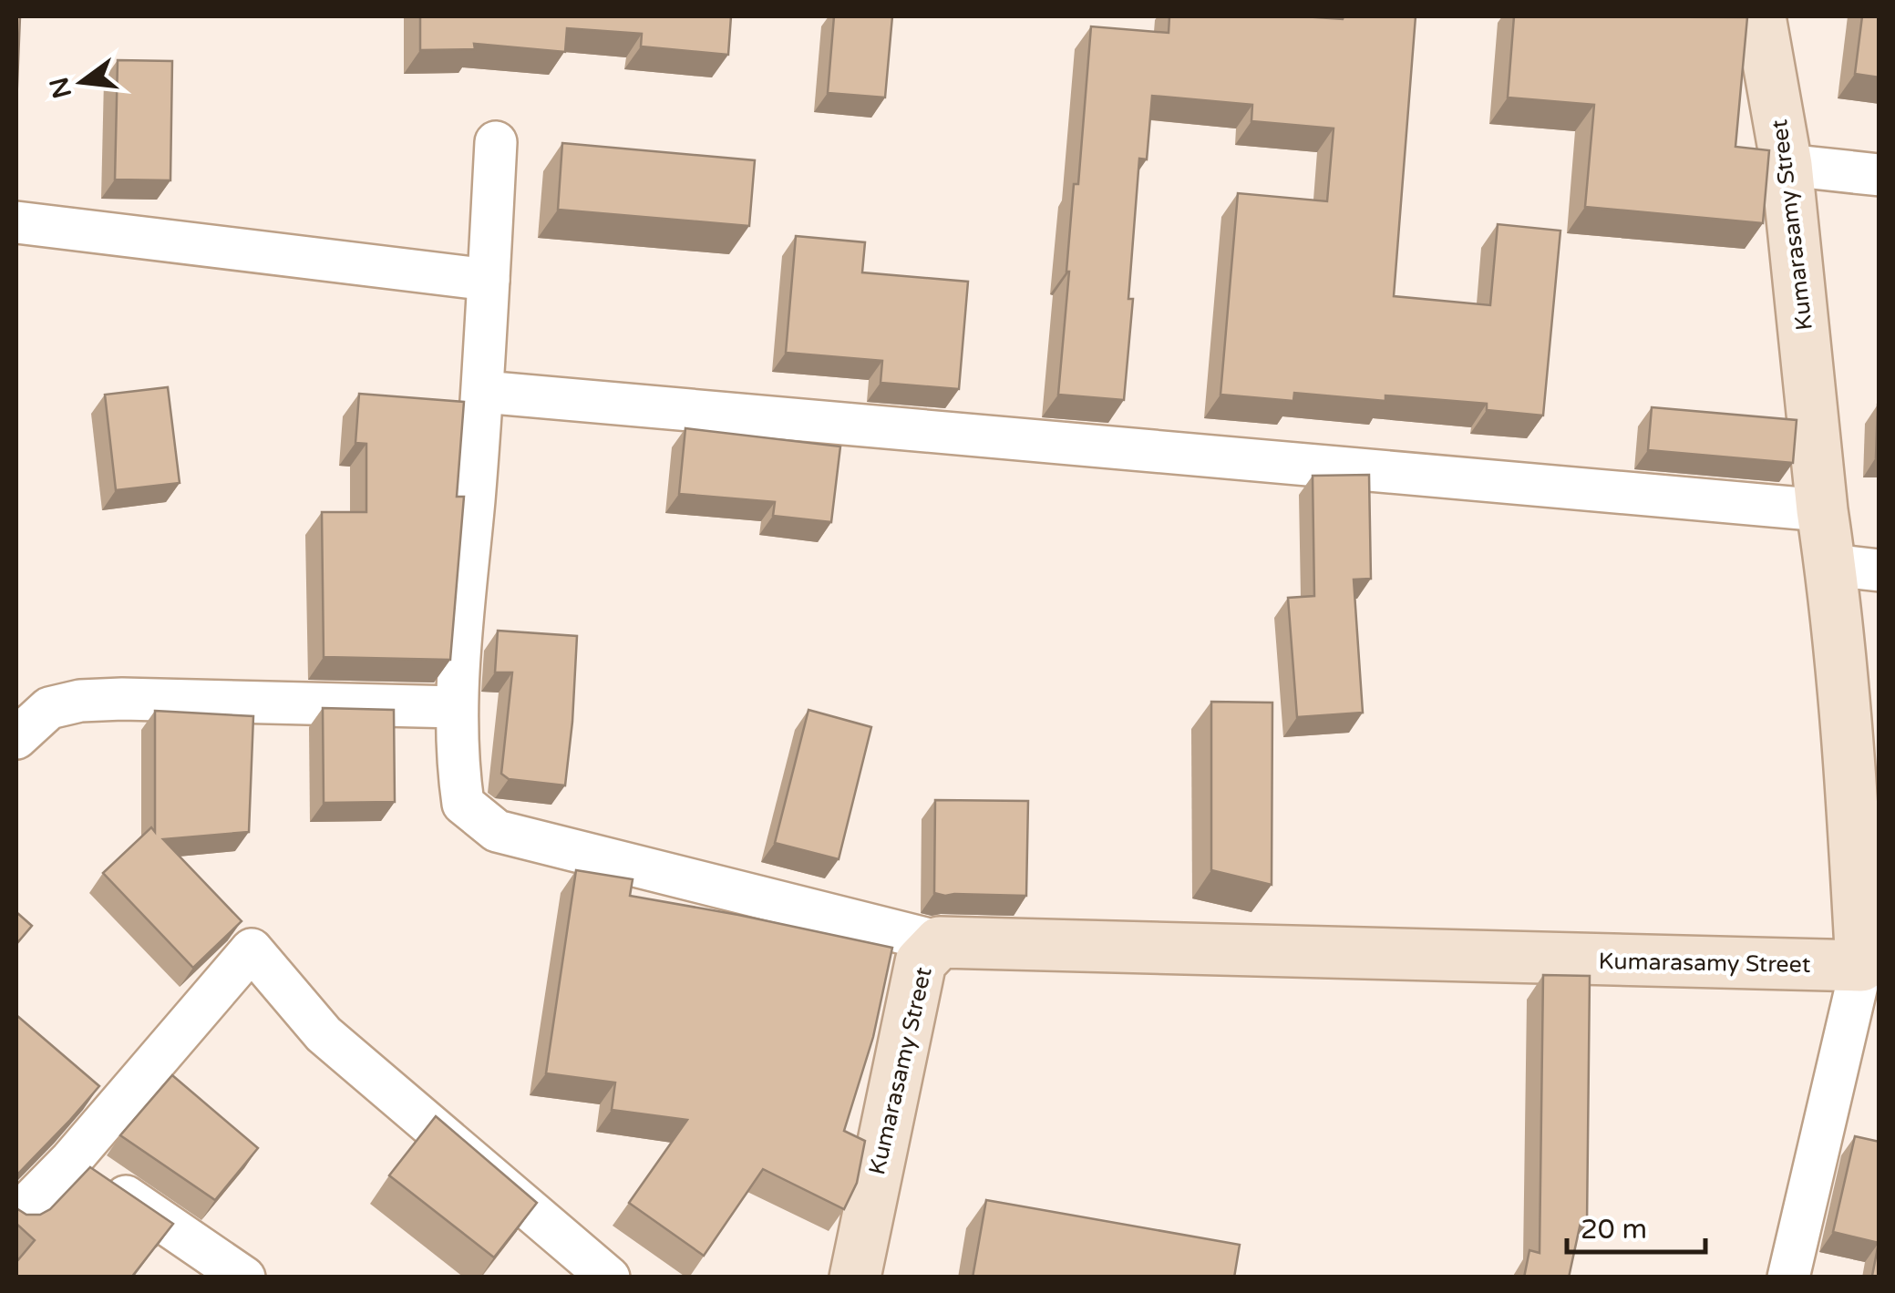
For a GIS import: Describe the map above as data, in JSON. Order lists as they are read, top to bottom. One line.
{"streets":{"street":["Kumarasamy Street"]},"scale_bar":"20 m","north":"left"}
